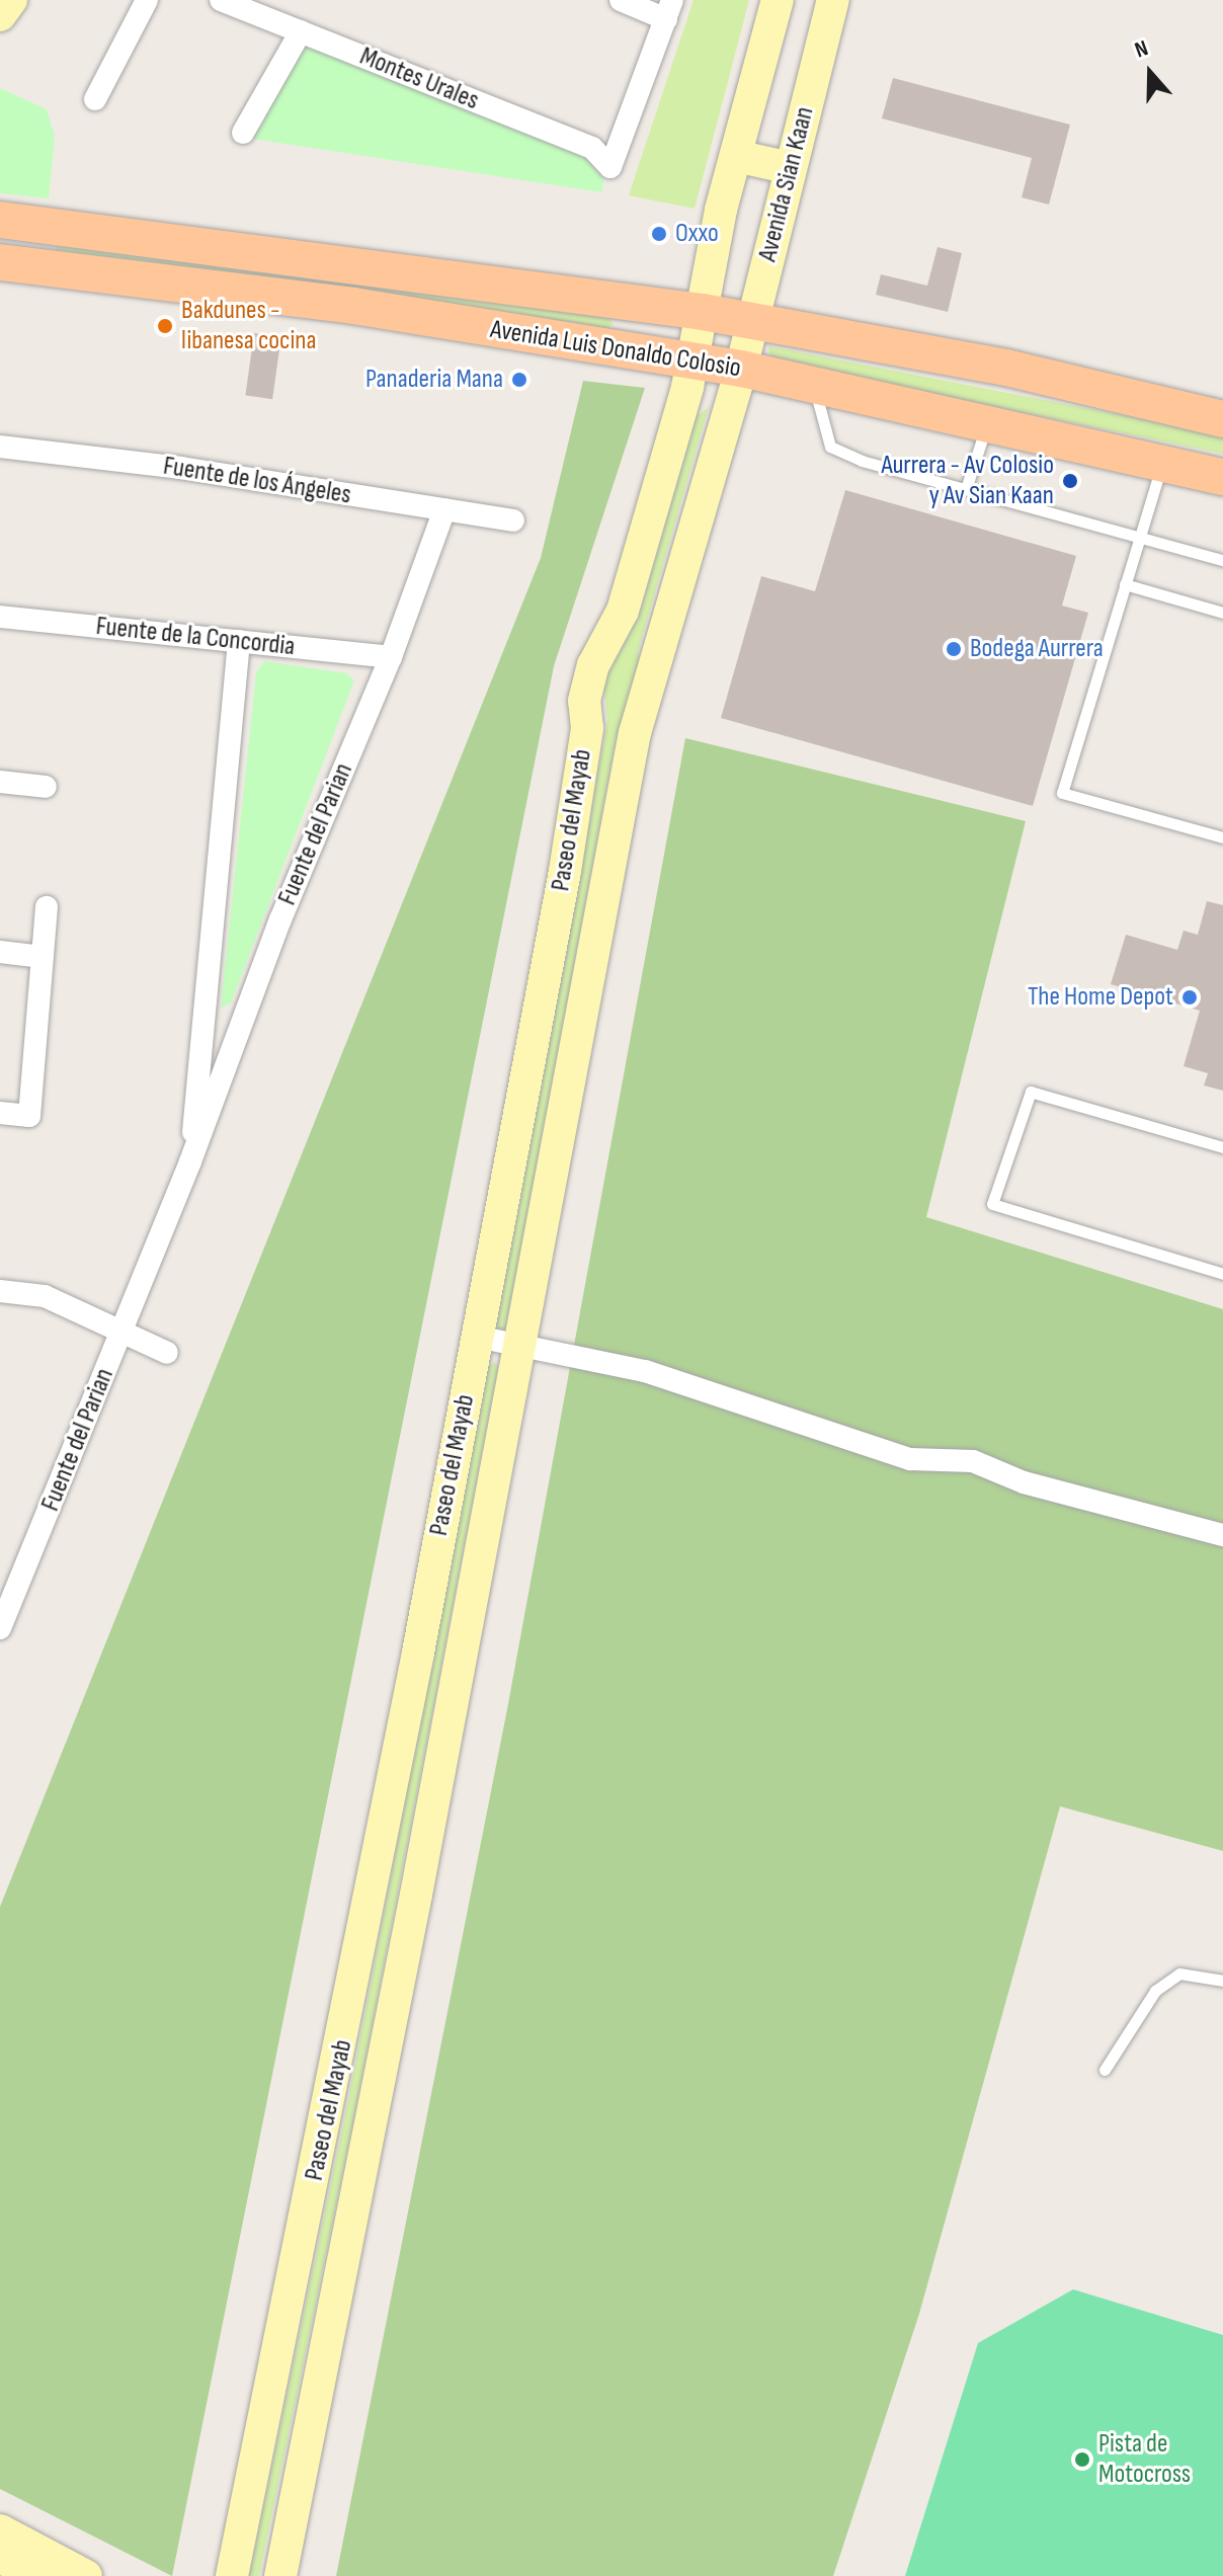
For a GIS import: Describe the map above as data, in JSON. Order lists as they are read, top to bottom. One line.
{"streets":{"main road":["Avenida Sian Kaan","Avenida Luis Donaldo Colosio","Paseo del Mayab"],"street":["Montes Urales","Fuente de los Ángeles","Fuente de la Concordia","Fuente del Parian"]},"crossings":[["Avenida Sian Kaan","Avenida Luis Donaldo Colosio"],["Avenida Sian Kaan","Paseo del Mayab"],["Avenida Luis Donaldo Colosio","Paseo del Mayab"],["Fuente de los Ángeles","Fuente del Parian"],["Fuente de la Concordia","Fuente del Parian"]],"places":["Oxxo","Bakdunes - libanesa cocina","Panaderia Mana","Aurrera - Av Colosio y Av Sian Kaan","Bodega Aurrera","The Home Depot","Pista de Motocross"],"north":"top"}
